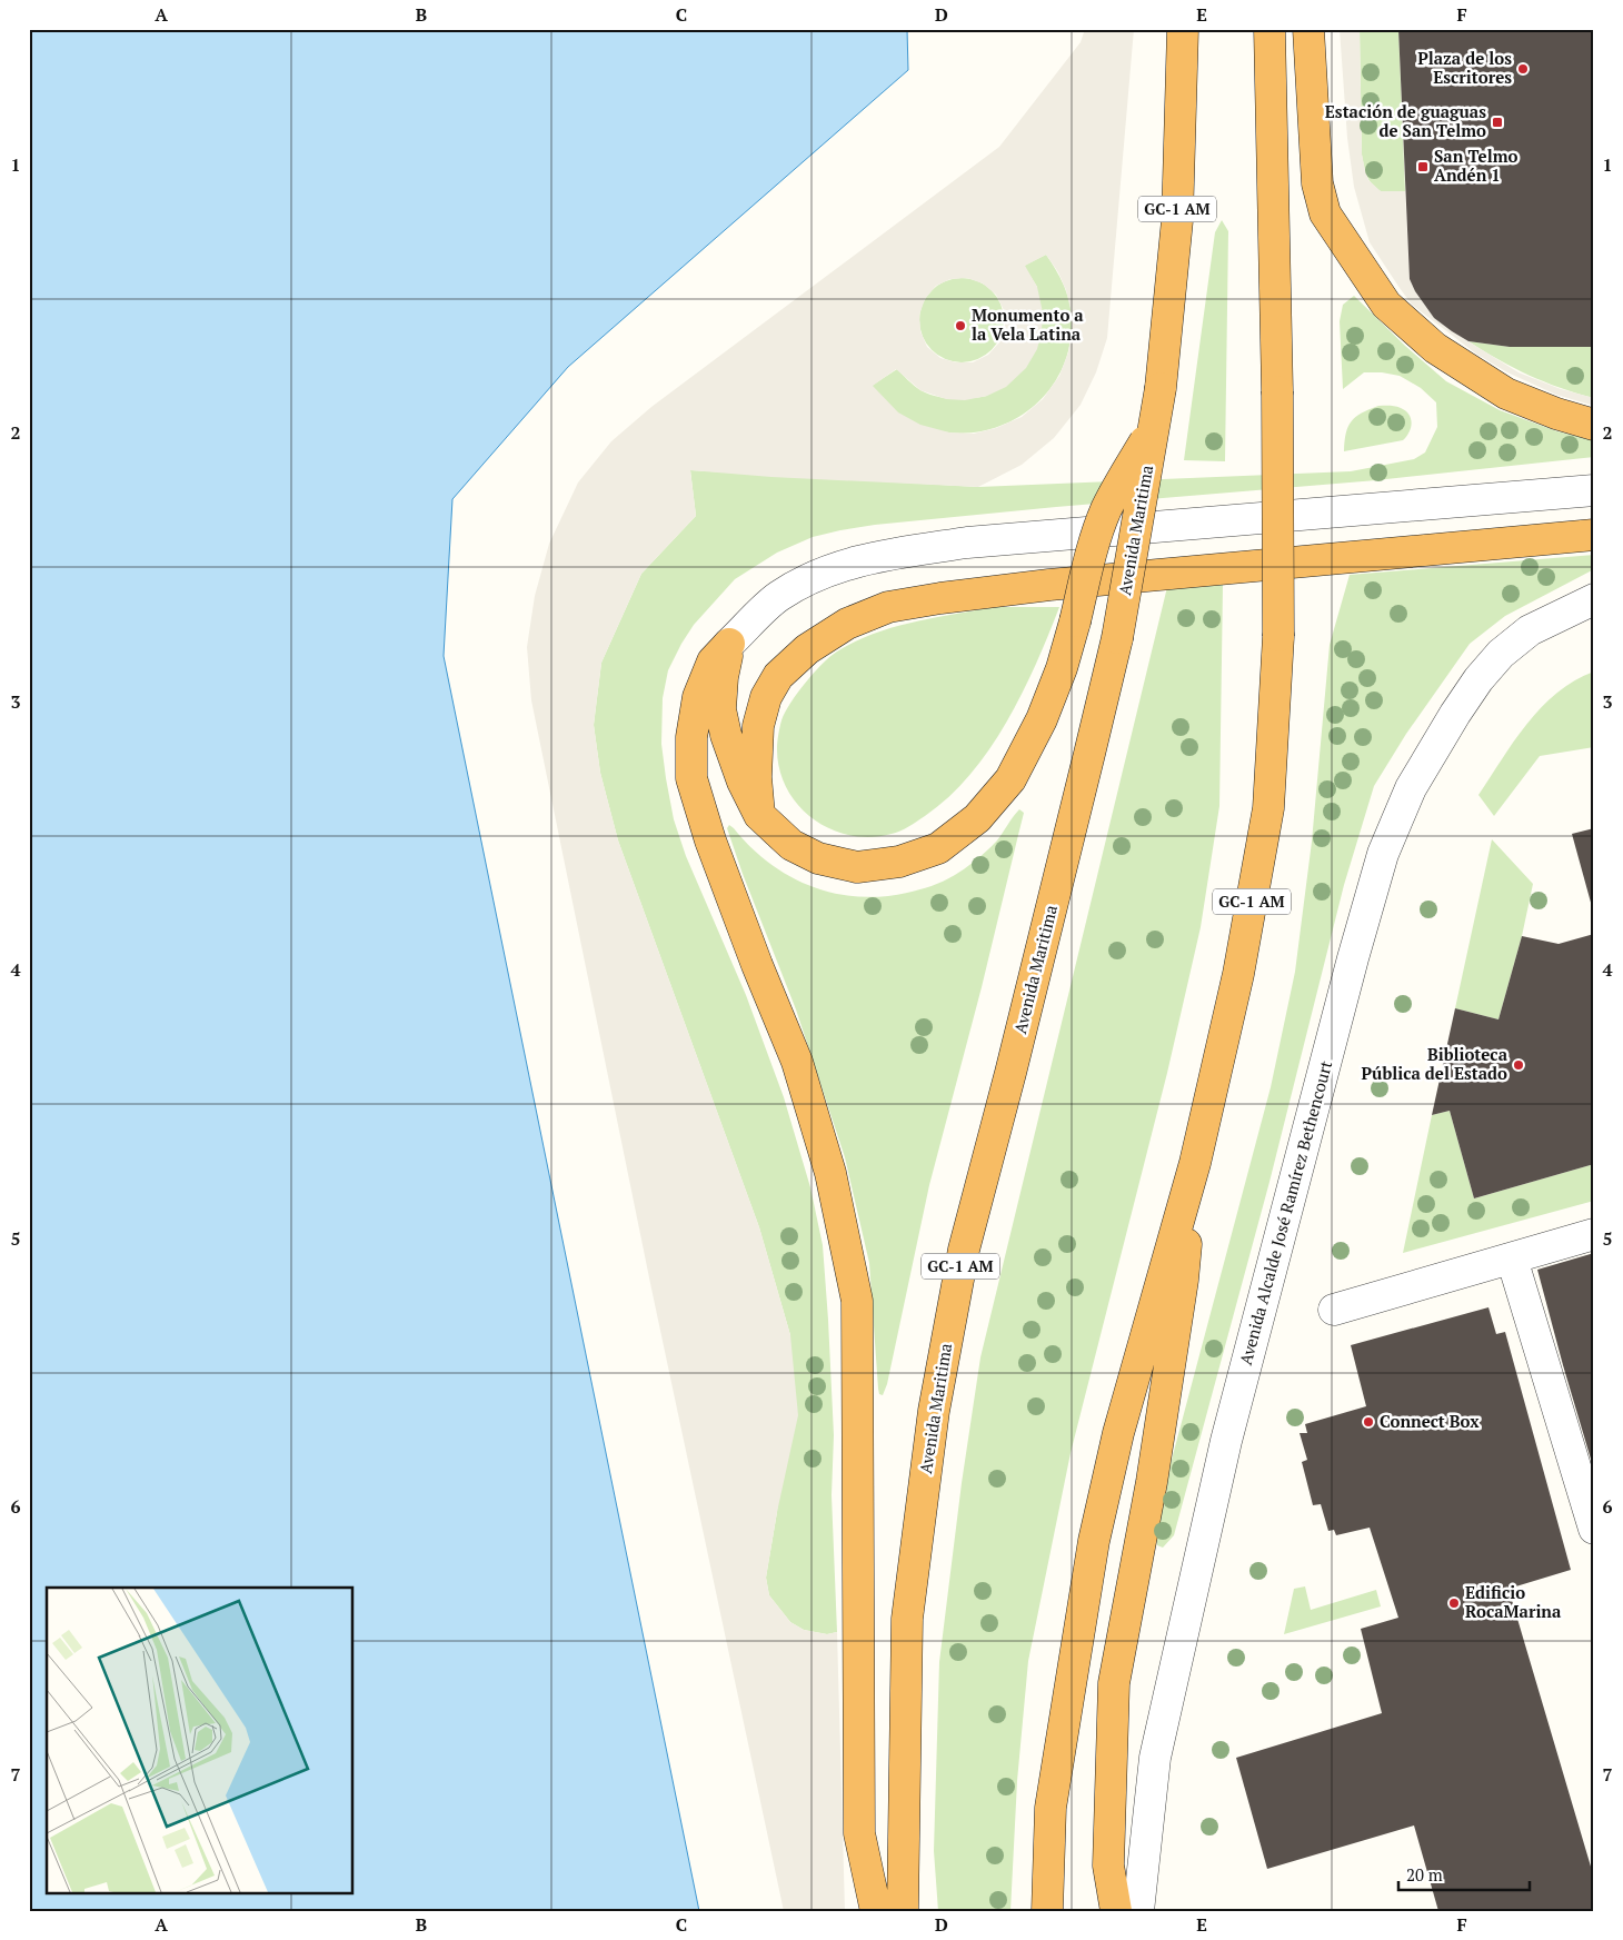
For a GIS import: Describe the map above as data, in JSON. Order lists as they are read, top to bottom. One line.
{"streets":{"highway":["GC-1 AM","Avenida Maritima"],"street":["Avenida Alcalde José Ramírez Bethencourt"]},"places":{"other":["Plaza de los Escritores","Monumento a la Vela Latina","Biblioteca Pública del Estado","Connect Box","Edificio RocaMarina"],"transit":["Estación de guaguas de San Telmo","San Telmo Andén 1"]},"scale_bar":"20 m","grid":{"columns":["A","B","C","D","E","F"],"rows":["1","2","3","4","5","6","7"]}}
